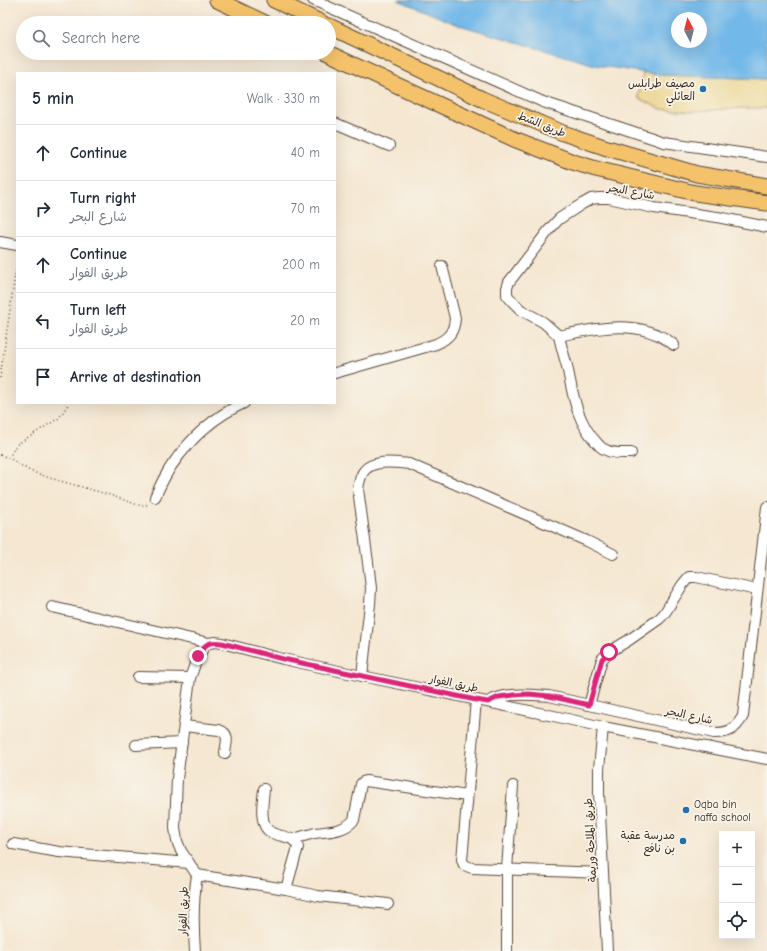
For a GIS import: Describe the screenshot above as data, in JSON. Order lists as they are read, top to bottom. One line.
{"streets":{"highway":["طريق الشط"],"street":["شارع البحر","طريق الفوار","طريق الملاحة وريمة"]},"crossings":[["شارع البحر","طريق الفوار"],["طريق الفوار","طريق الملاحة وريمة"]],"places":["مصيف طرابلس العائلي","Oqba bin naffa school","مدرسة عقبة بن نافع"],"north":"top","page":{"search":"Search here","heading":["5 min","Walk · 330 m"],"list":[["Continue","40 m"],["Turn right","شارع البحر","70 m"],["Continue","طريق الفوار","200 m"],["Turn left","طريق الفوار","20 m"],"Arrive at destination"],"map_buttons":["+","−"]}}
